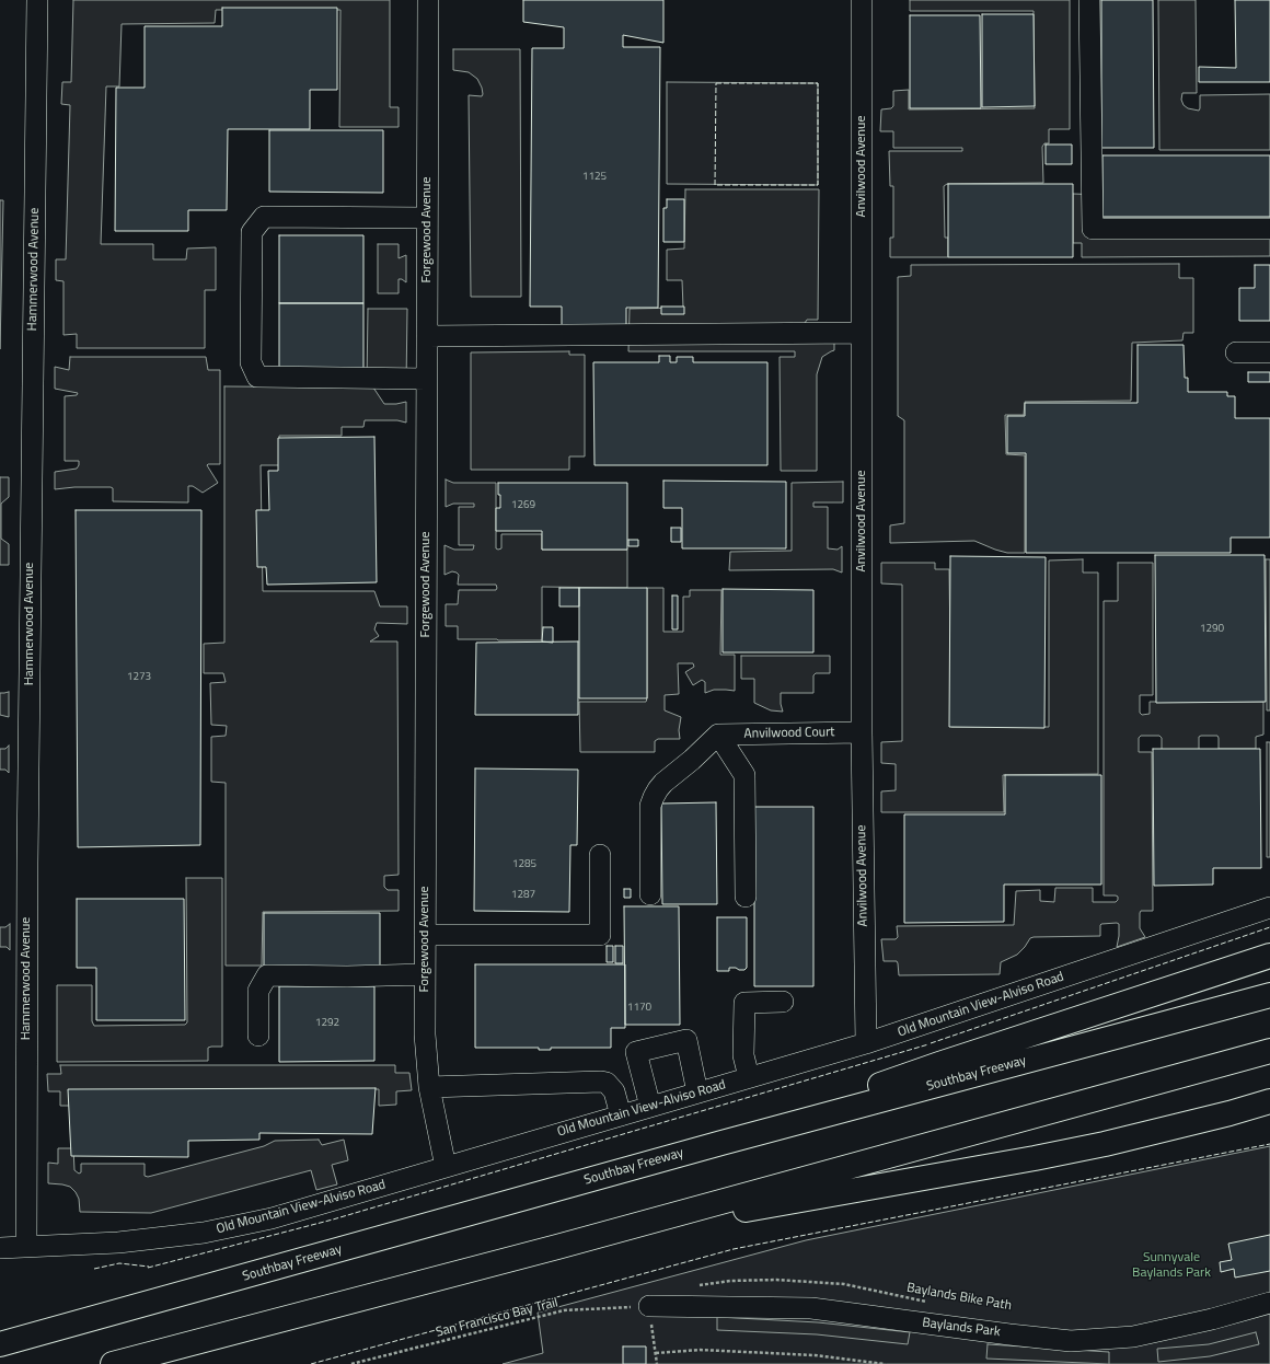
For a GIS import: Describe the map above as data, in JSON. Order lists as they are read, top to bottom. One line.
{"streets":{"highway":["Southbay Freeway"],"street":["Anvilwood Avenue","Forgewood Avenue","Hammerwood Avenue","Anvilwood Court","Old Mountain View-Alviso Road","Baylands Park"],"path":["Baylands Bike Path","San Francisco Bay Trail"]},"crossings":[["Anvilwood Avenue","Anvilwood Court"],["Anvilwood Avenue","Old Mountain View-Alviso Road"],["Forgewood Avenue","Old Mountain View-Alviso Road"],["Hammerwood Avenue","Old Mountain View-Alviso Road"],["San Francisco Bay Trail","Baylands Park"]],"parks":["Sunnyvale Baylands Park"],"house_numbers":["1125","1269","1290","1273","1285","1287","1170","1292"]}
